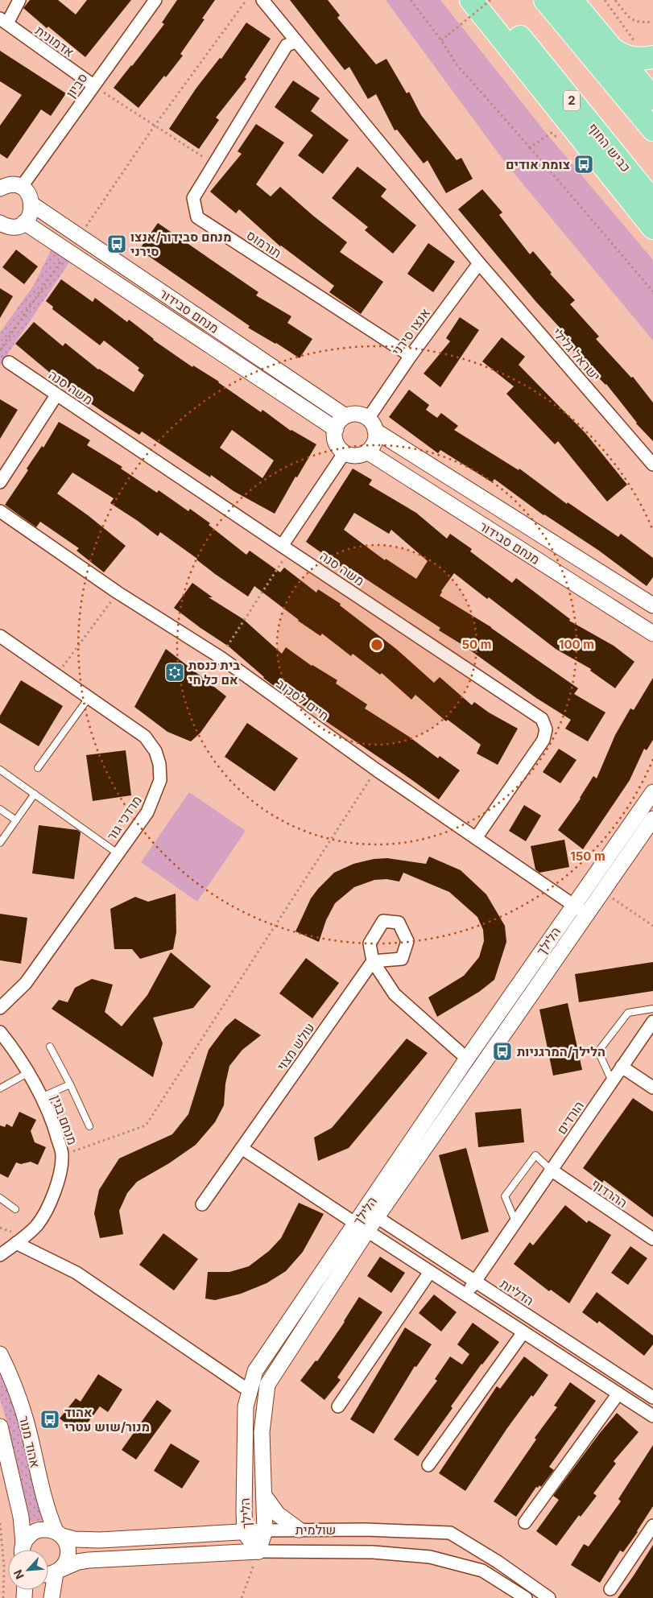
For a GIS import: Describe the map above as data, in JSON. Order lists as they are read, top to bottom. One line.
{"streets":{"highway":["2","כביש החוף"],"street":["אדמונית","סביון","תורמוס","מנחם סבידור","אנצו סירני","ישראל גלילי","משה סנה","חיים לסקוב","מרדכי גור","הלילך","עולש מצוי","הורדים","מנחם בגין","ההרדוף","הדליות","אהוד מנור","שולמית"]},"crossings":[["אדמונית","סביון"],["תורמוס","אנצו סירני"],["תורמוס","ישראל גלילי"],["מנחם סבידור","אנצו סירני"],["אנצו סירני","ישראל גלילי"],["משה סנה","חיים לסקוב"],["חיים לסקוב","הלילך"],["הלילך","עולש מצוי"],["הלילך","הדליות"],["הלילך","שולמית"],["הורדים","ההרדוף"],["הורדים","הדליות"],["אהוד מנור","שולמית"]],"places":{"bus stop":["צומת אודים","מנחם סבידור/אנצו סירני","הלילך/המרגניות","אהוד מנור/שוש עטרי"],"synagogue":["בית כנסת אם כל חי"]},"north":"bottom left","rings":["50 m","100 m","150 m"]}
